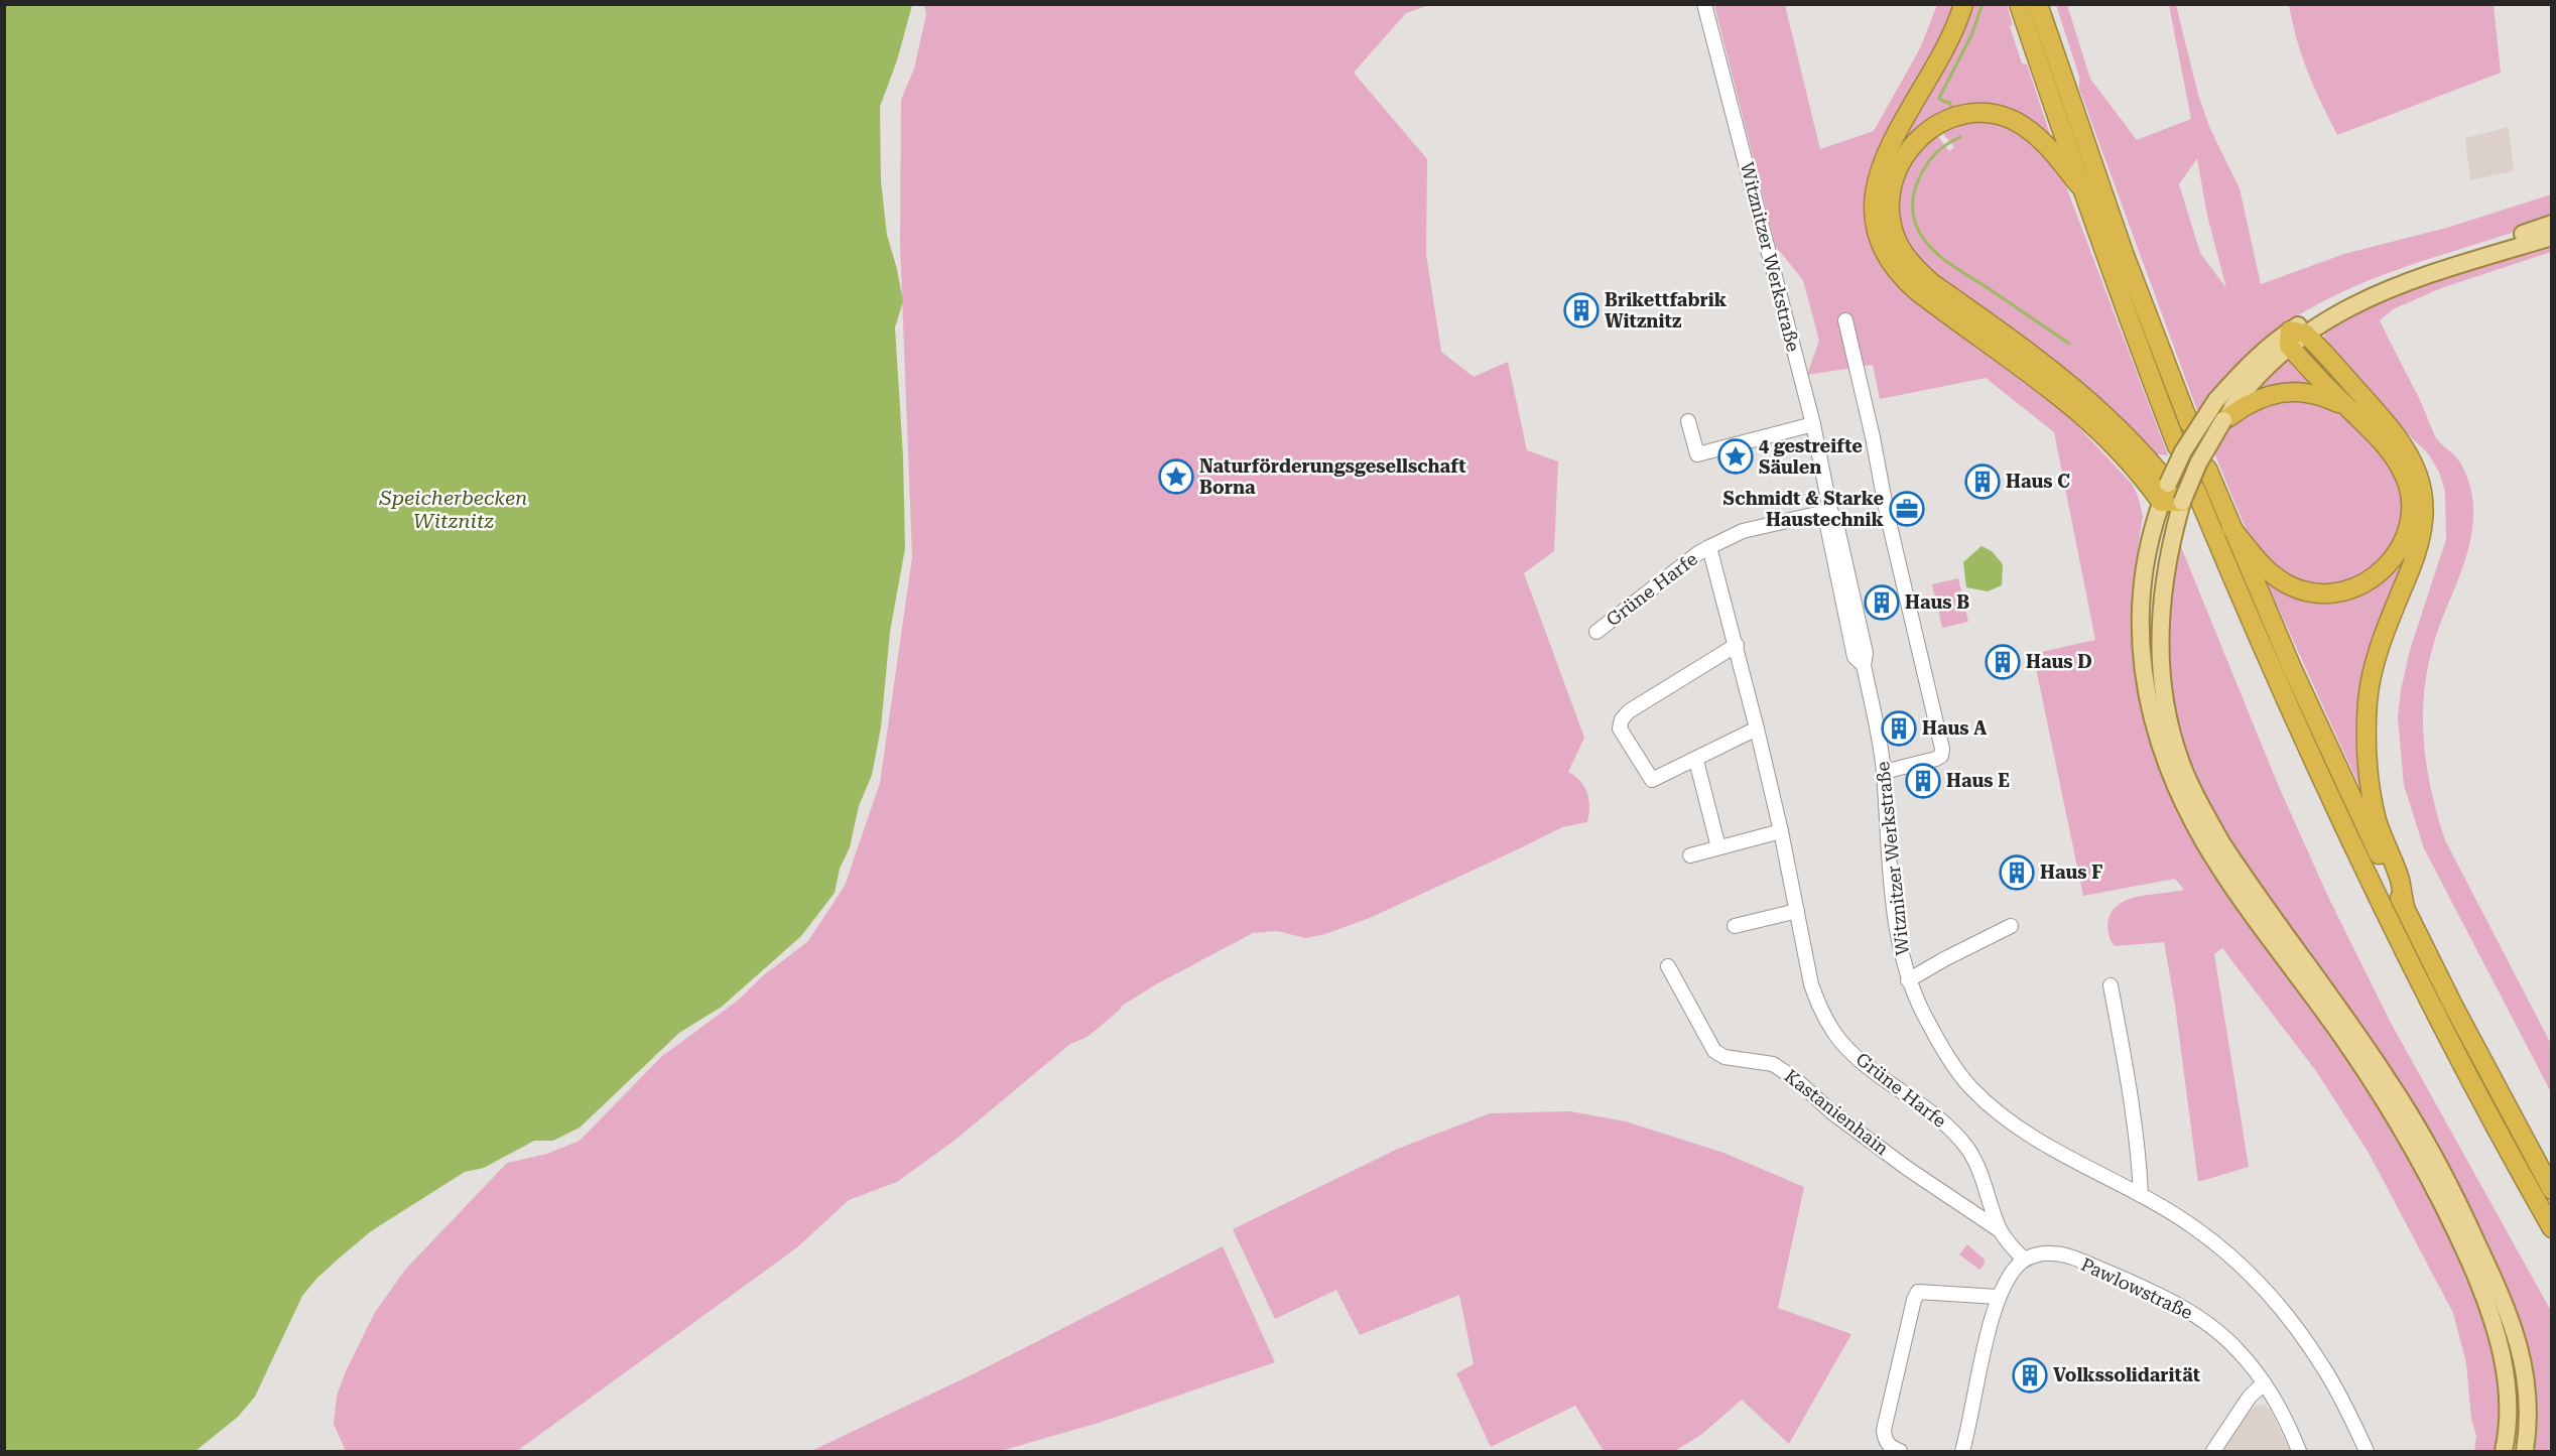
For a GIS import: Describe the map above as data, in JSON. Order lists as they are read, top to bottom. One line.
{"streets":{"street":["Witznitzer Werkstraße","Grüne Harfe","Kastanienhain","Pawlowstraße"]},"crossings":[["Witznitzer Werkstraße","Grüne Harfe"],["Grüne Harfe","Kastanienhain"],["Grüne Harfe","Pawlowstraße"]],"water":["Speicherbecken Witznitz"],"places":{"building":["Brikettfabrik Witznitz","Haus C","Haus B","Haus D","Haus A","Haus E","Haus F","Volkssolidarität"],"place":["4 gestreifte Säulen","Naturförderungsgesellschaft Borna"],"office":["Schmidt & Starke Haustechnik"]}}
